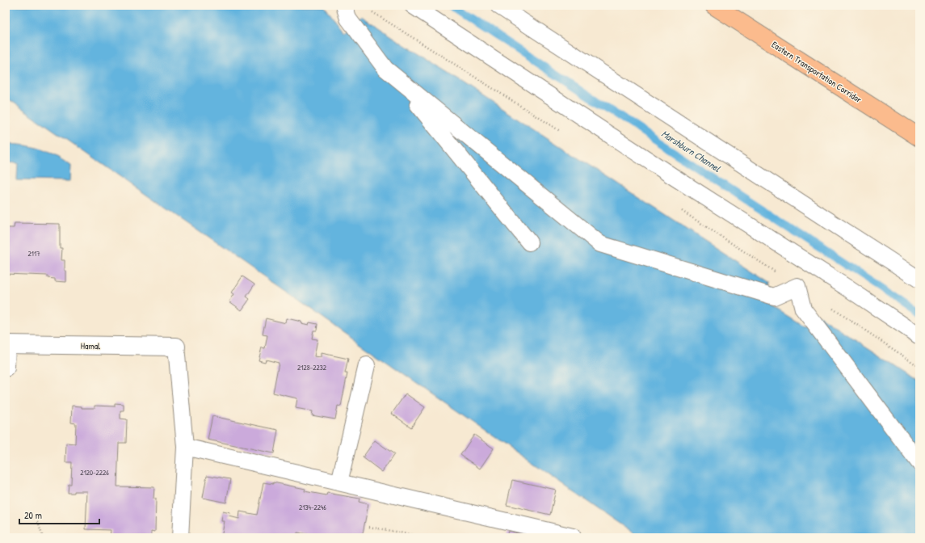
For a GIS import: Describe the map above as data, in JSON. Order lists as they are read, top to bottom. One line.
{"streets":{"highway":["Eastern Transportation Corridor"],"street":["Hamal"]},"water":["Marshburn Channel"],"house_numbers":["2117","2128-2232","2120-2226","2134-2246"],"scale_bar":"20 m"}
